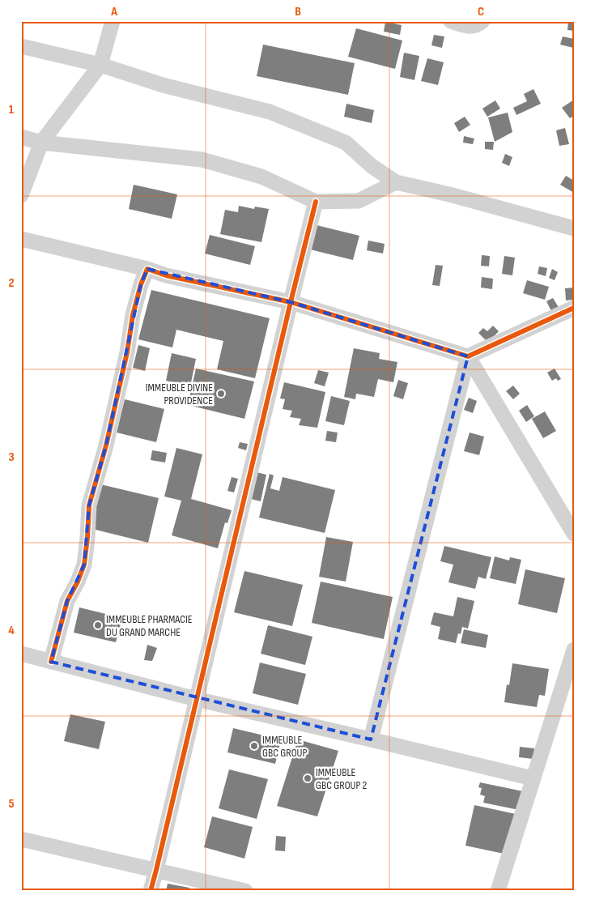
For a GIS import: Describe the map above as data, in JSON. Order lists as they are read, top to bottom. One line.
{"places":["IMMEUBLE DIVINE PROVIDENCE","IMMEUBLE PHARMACIE DU GRAND MARCHE","IMMEUBLE GBC GROUP","IMMEUBLE GBC GROUP 2"],"grid":{"columns":["A","B","C"],"rows":["1","2","3","4","5"]}}
